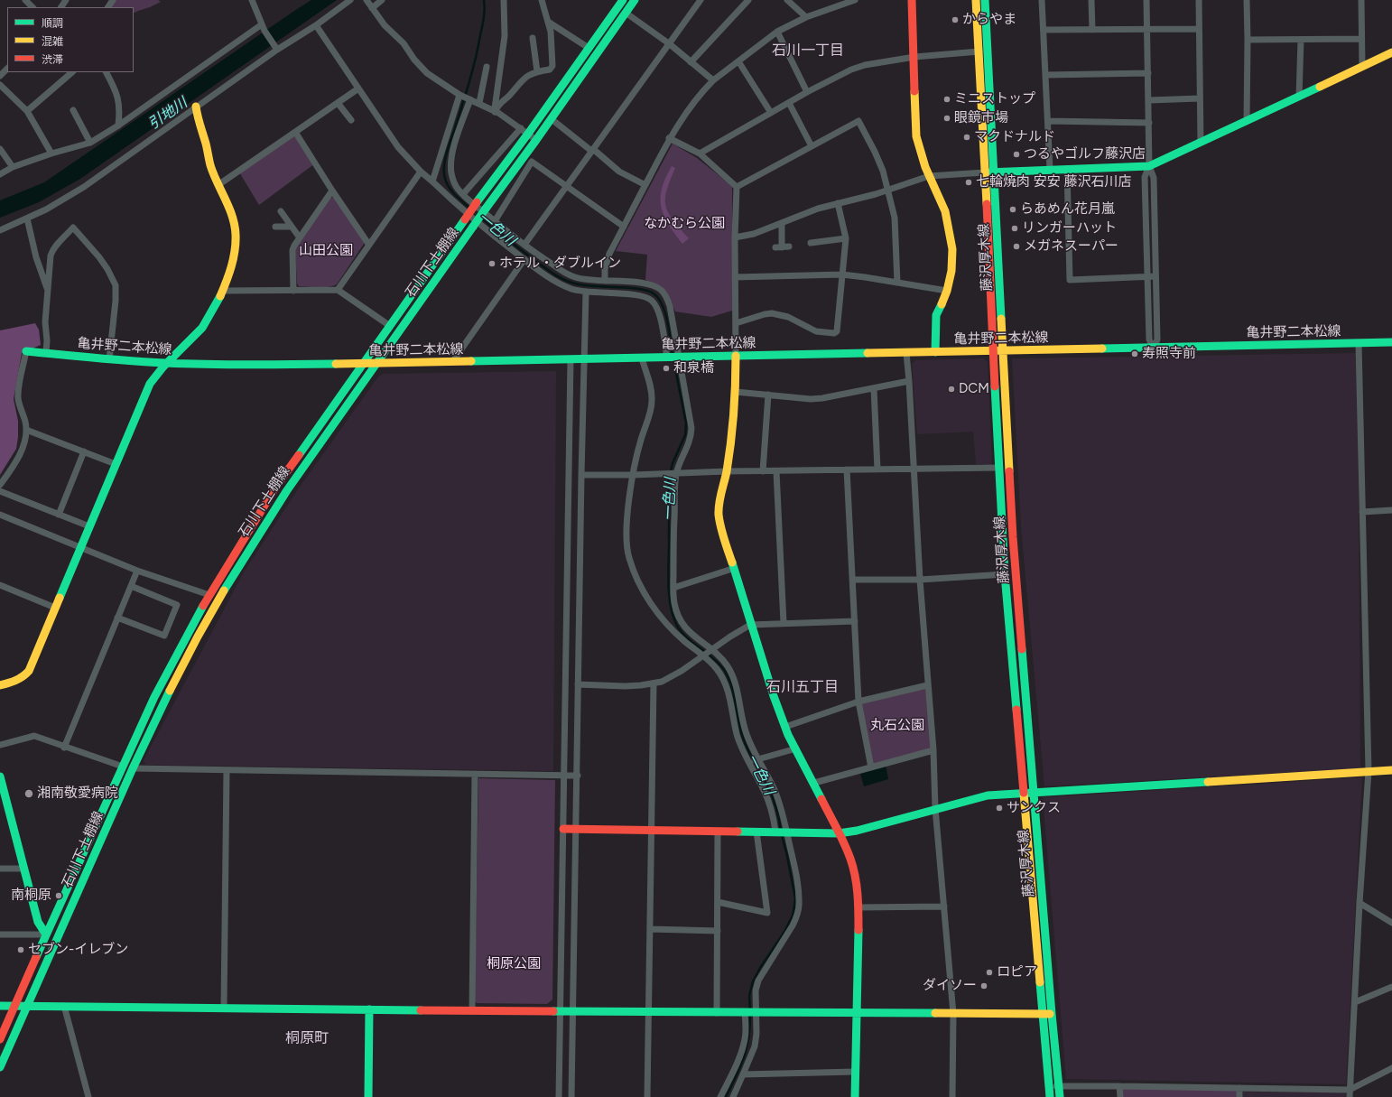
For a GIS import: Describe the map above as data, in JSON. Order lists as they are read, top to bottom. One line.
{"streets":{"street":["藤沢厚木線","石川下土棚線","亀井野二本松線"]},"crossings":[["藤沢厚木線","亀井野二本松線"],["石川下土棚線","亀井野二本松線"]],"districts":["石川一丁目","石川五丁目","桐原町"],"water":["引地川","一色川"],"parks":["なかむら公園","山田公園","丸石公園","桐原公園"],"places":["からやま","ミニストップ","眼鏡市場","マクドナルド","つるやゴルフ藤沢店","七輪焼肉 安安 藤沢石川店","らあめん花月嵐","リンガーハット","メガネスーパー","ホテル・ダブルイン","寿照寺前","和泉橋","DCM","湘南敬愛病院","サンクス","南桐原","セブン-イレブン","ロピア","ダイソー"],"legend":["順調","混雑","渋滞"]}
